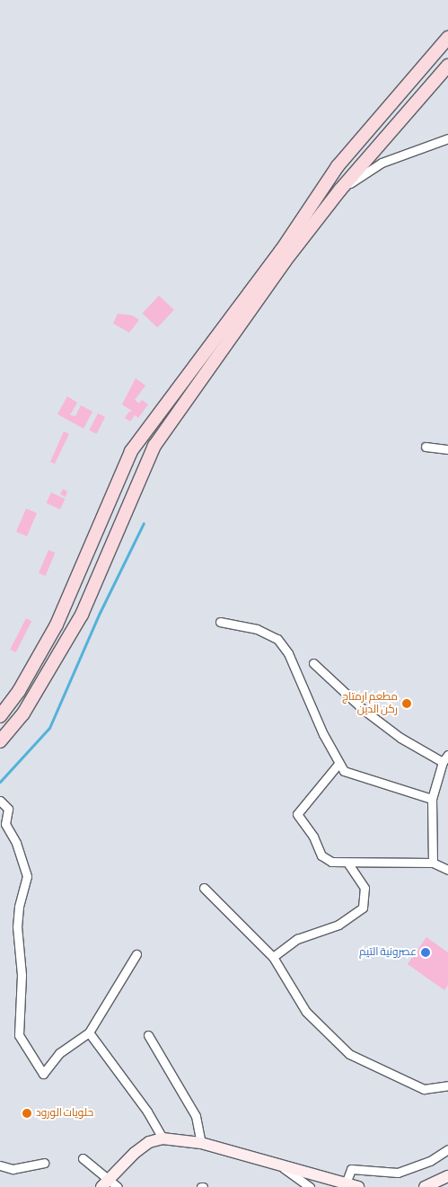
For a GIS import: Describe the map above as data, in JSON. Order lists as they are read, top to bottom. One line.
{"places":["مطعم ارمتاج ركن الدين","عصرونية التيم","حلويات الورود"]}
